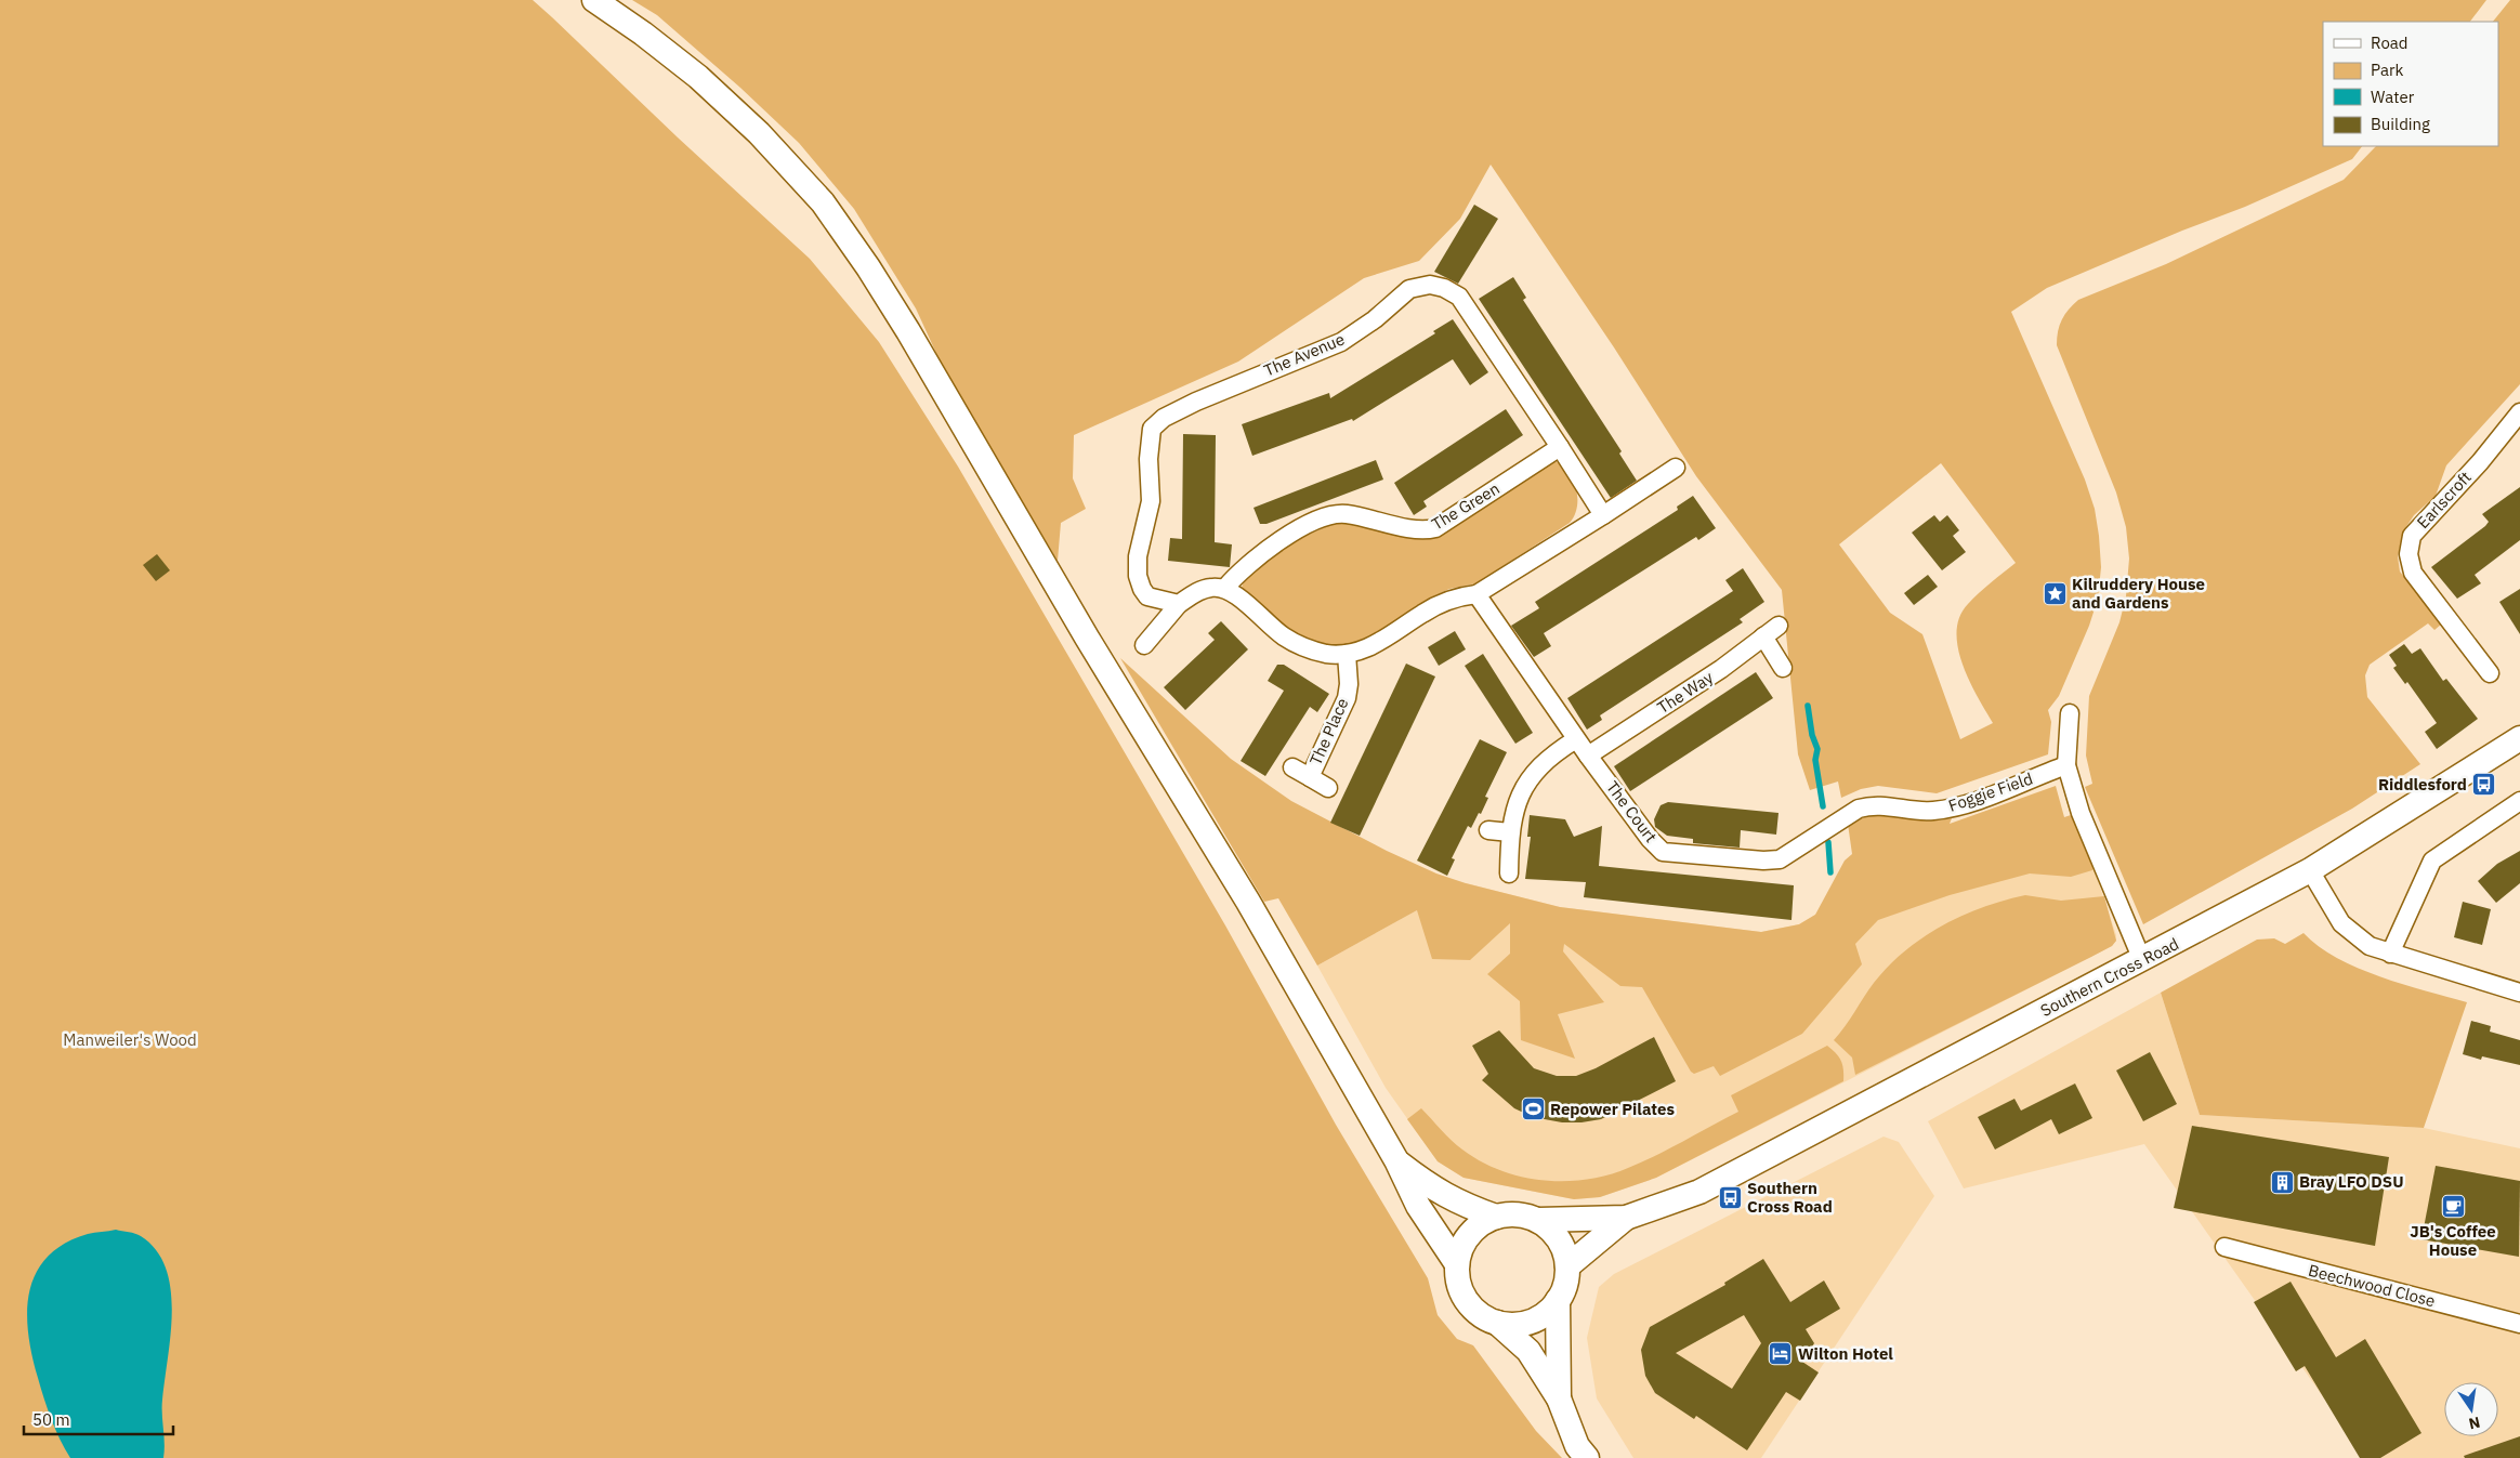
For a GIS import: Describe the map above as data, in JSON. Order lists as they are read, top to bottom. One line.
{"streets":{"main road":["Southern Cross Road"],"street":["The Avenue","Earlscroft","The Green","The Way","The Place","Foggie Field","The Court","Beechwood Close"]},"crossings":[["The Avenue","The Green"],["The Way","The Court"],["Foggie Field","The Court"]],"parks":["Manweiler's Wood"],"places":{"place":["Kilruddery House and Gardens"],"bus stop":["Riddlesford","Southern Cross Road"],"sports":["Repower Pilates"],"building":["Bray LFO DSU"],"cafe":["JB's Coffee House"],"hotel":["Wilton Hotel"]},"legend":["Road","Park","Water","Building"],"scale_bar":"50 m","north":"bottom"}
